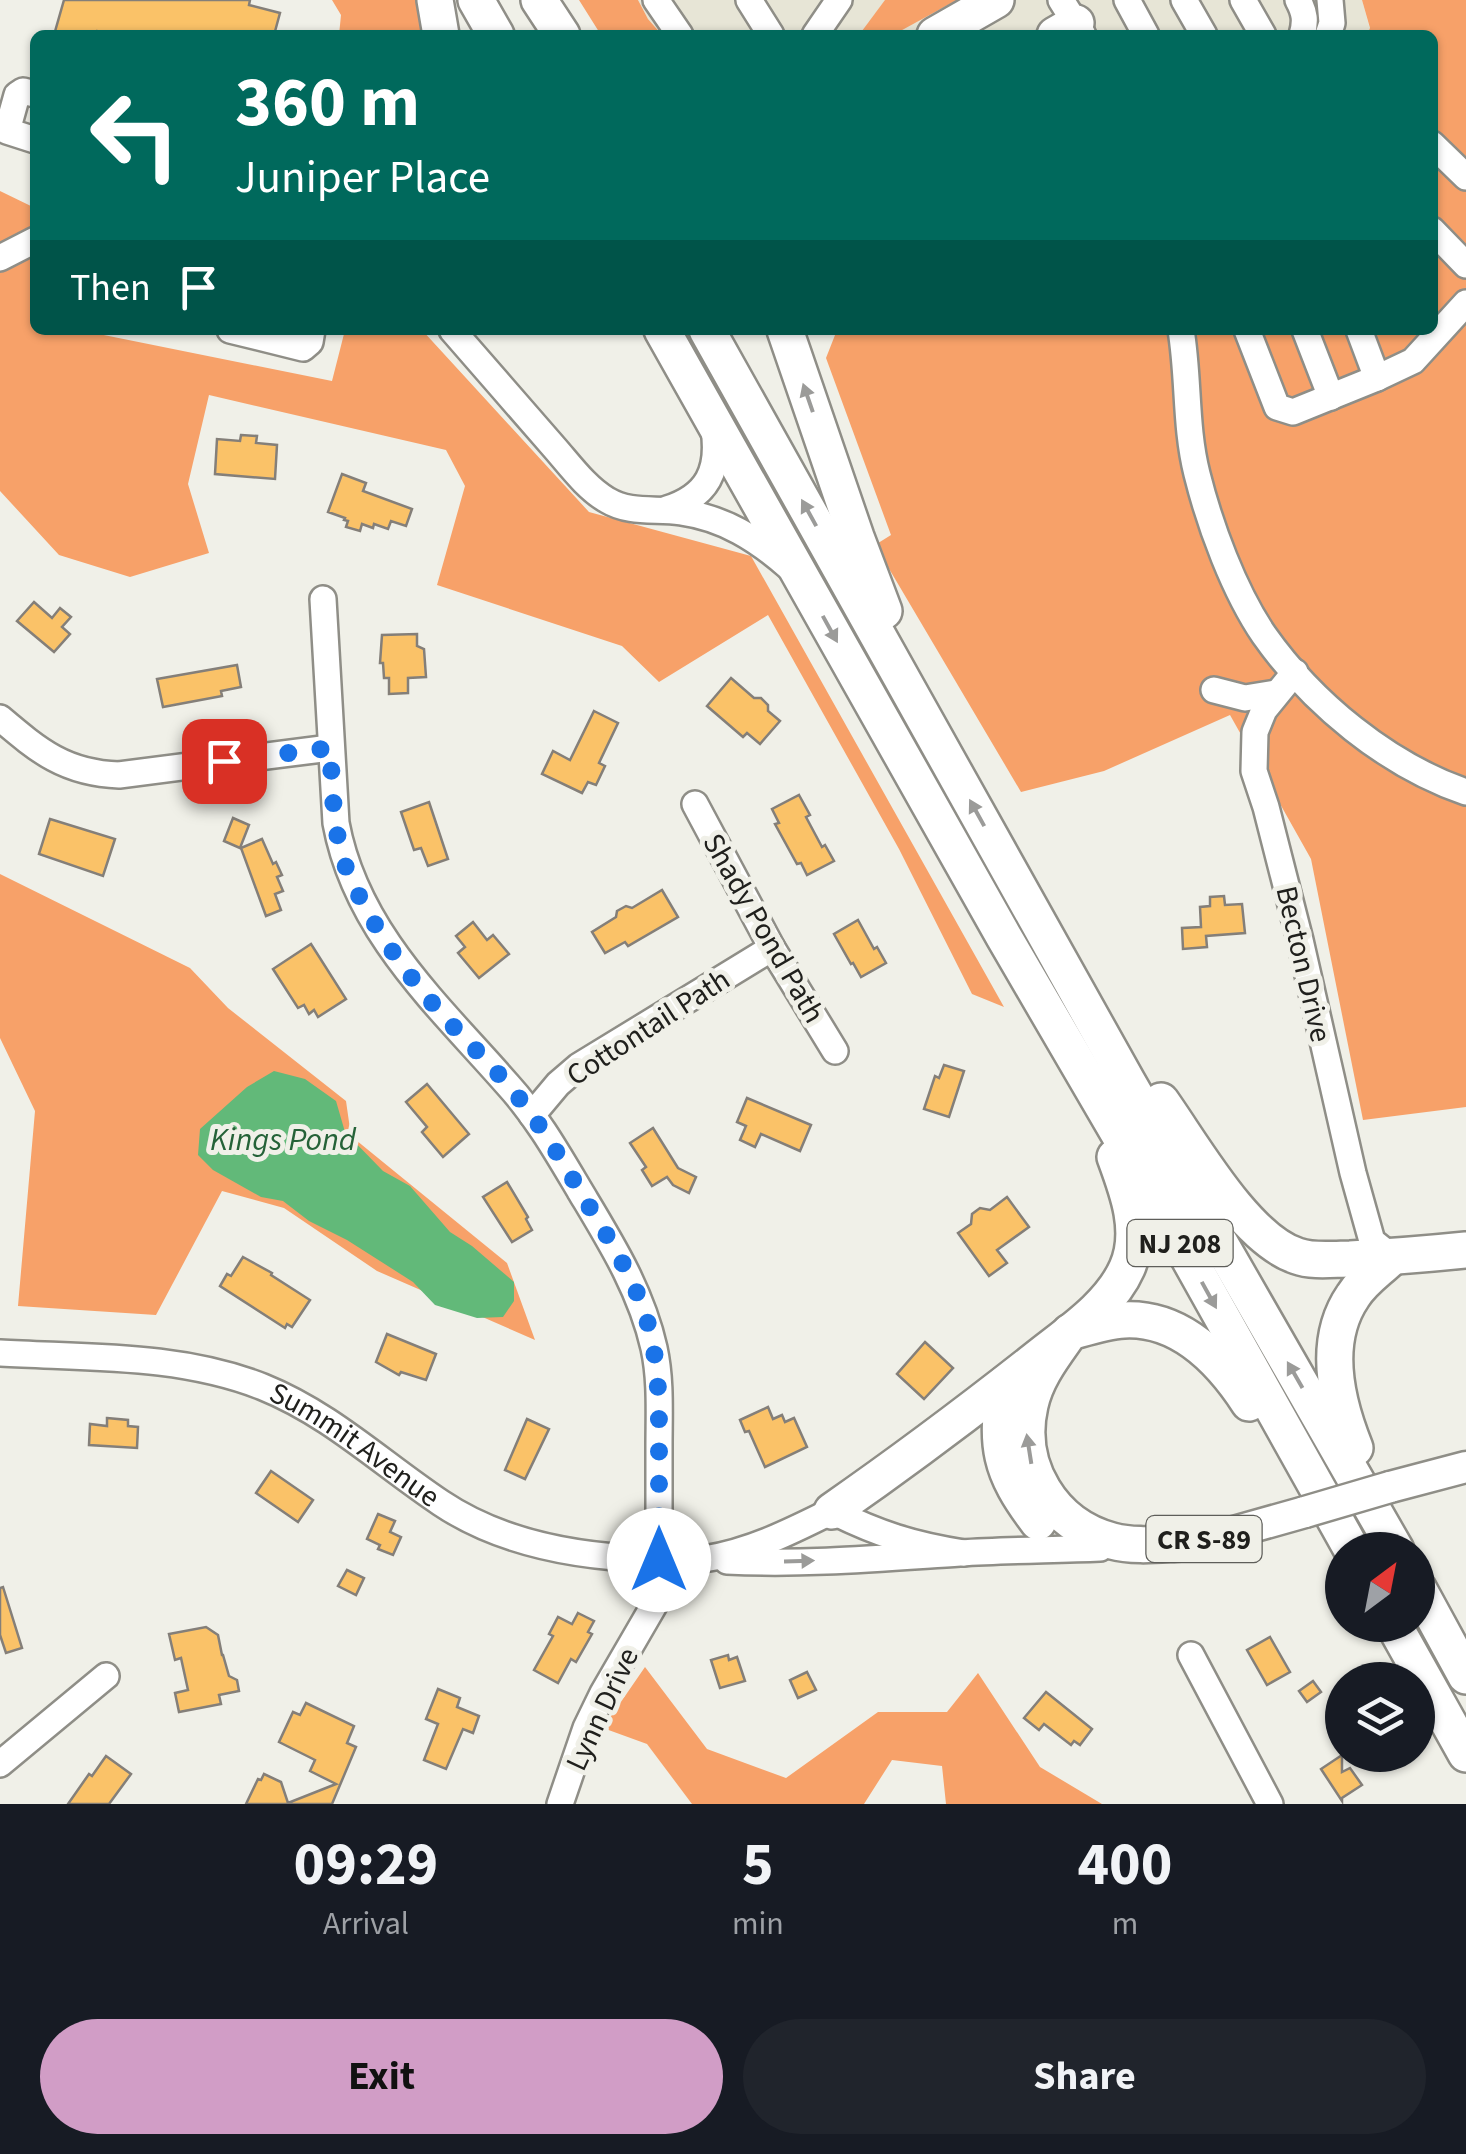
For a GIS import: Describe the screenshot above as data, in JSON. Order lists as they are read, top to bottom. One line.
{"streets":{"highway":["NJ 208"],"main road":["Summit Avenue","CR S-89"],"street":["Shady Pond Path","Becton Drive","Cottontail Path","Lynn Drive"]},"crossings":[["Shady Pond Path","Cottontail Path"],["Cottontail Path","Lynn Drive"],["Summit Avenue","Lynn Drive"]],"water":["Kings Pond"],"north":"top right","page":{"turn":["360 m","Juniper Place"],"then":"Then","eta":["09:29","Arrival","5","min","400","m"],"buttons":["Exit","Share"]}}
